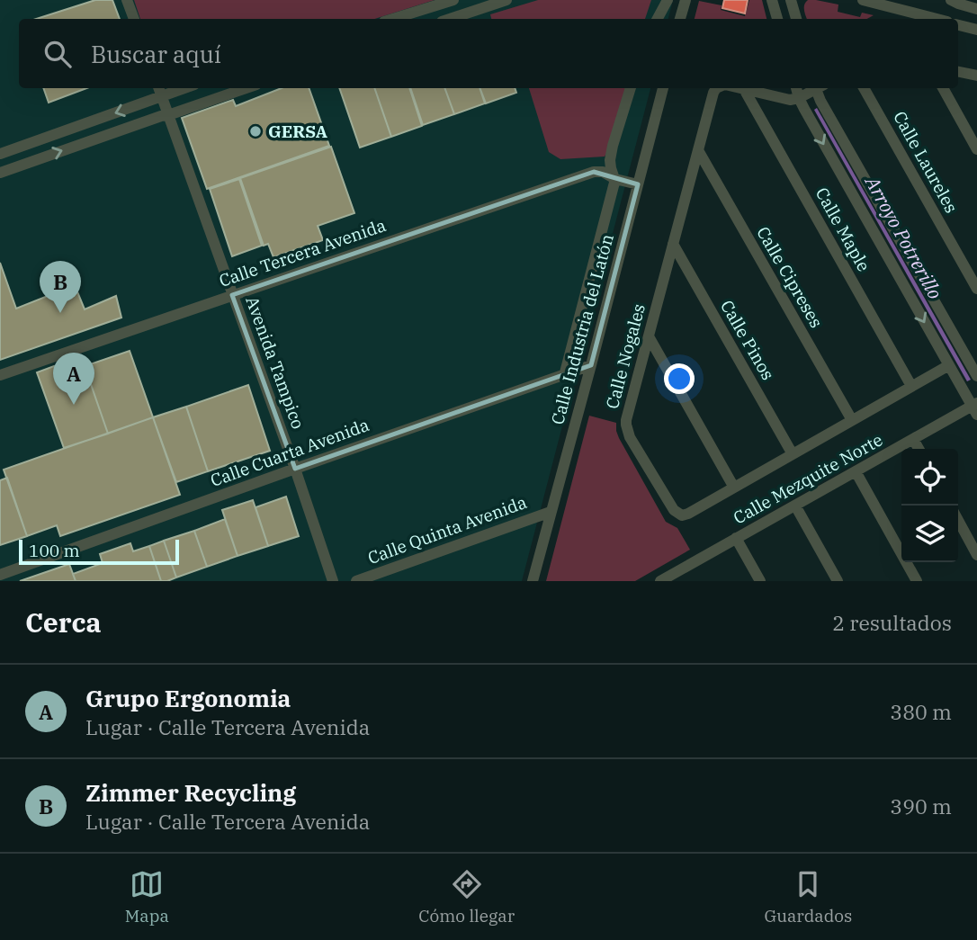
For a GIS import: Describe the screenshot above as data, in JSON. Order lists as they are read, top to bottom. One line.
{"streets":{"street":["Calle Laureles","Calle Maple","Calle Tercera Avenida","Calle Cipreses","Calle Industria del Latón","Calle Pinos","Calle Nogales","Avenida Tampico","Calle Cuarta Avenida","Calle Mezquite Norte","Calle Quinta Avenida"]},"crossings":[["Calle Maple","Calle Nogales"],["Calle Tercera Avenida","Calle Industria del Latón"],["Calle Tercera Avenida","Avenida Tampico"],["Calle Cipreses","Calle Nogales"],["Calle Industria del Latón","Calle Cuarta Avenida"],["Calle Industria del Latón","Calle Quinta Avenida"],["Calle Pinos","Calle Nogales"],["Avenida Tampico","Calle Cuarta Avenida"]],"water":["Arroyo Potrerillo"],"places":["GERSA"],"scale_bar":"100 m","page":{"search":"Buscar aquí","pins":["B","A"],"scale":"100 m","heading":["Cerca","2 resultados"],"list":[{"mark":"A","name":"Grupo Ergonomia","note":"Lugar · Calle Tercera Avenida","value":"380 m"},{"mark":"B","name":"Zimmer Recycling","note":"Lugar · Calle Tercera Avenida","value":"390 m"}],"nav":["Mapa","Cómo llegar","Guardados"]}}
